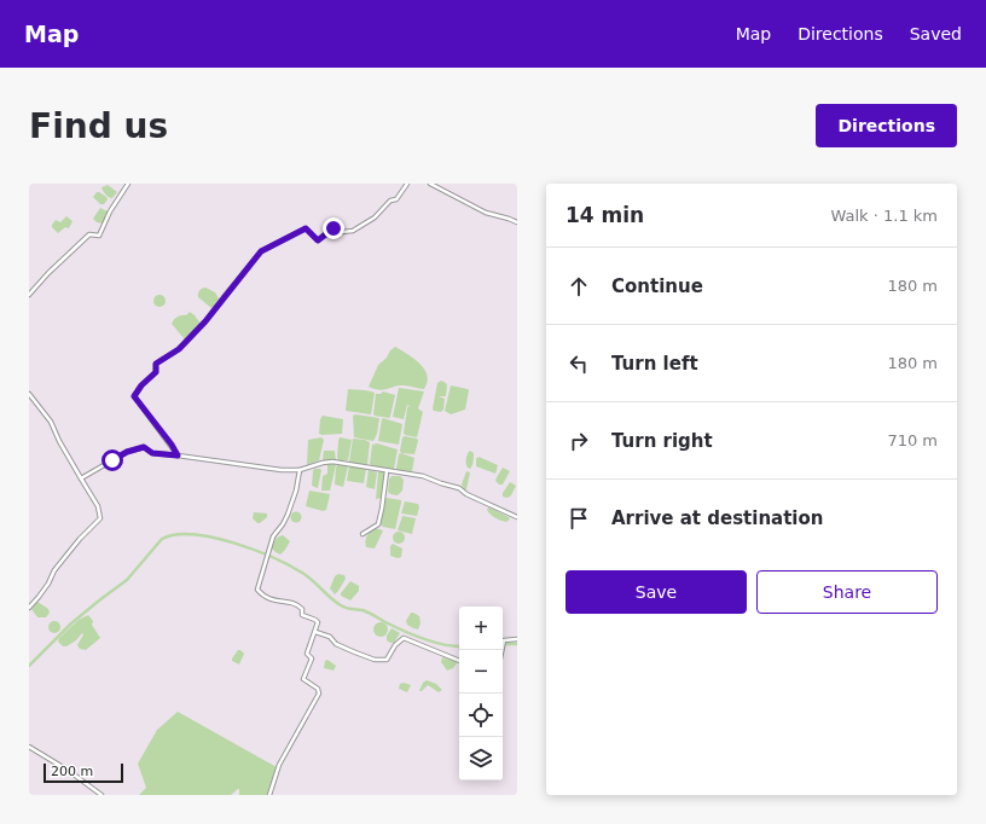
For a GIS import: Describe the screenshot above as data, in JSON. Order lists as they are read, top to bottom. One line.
{"scale_bar":"200 m","page":{"header":"Map","nav":["Map","Directions","Saved"],"buttons":["Directions",["Save","Share"]],"title":"Find us","heading":["14 min","Walk · 1.1 km"],"list":[["Continue","180 m"],["Turn left","180 m"],["Turn right","710 m"],"Arrive at destination"],"map_buttons":["+","−"],"scale":"200 m"}}
